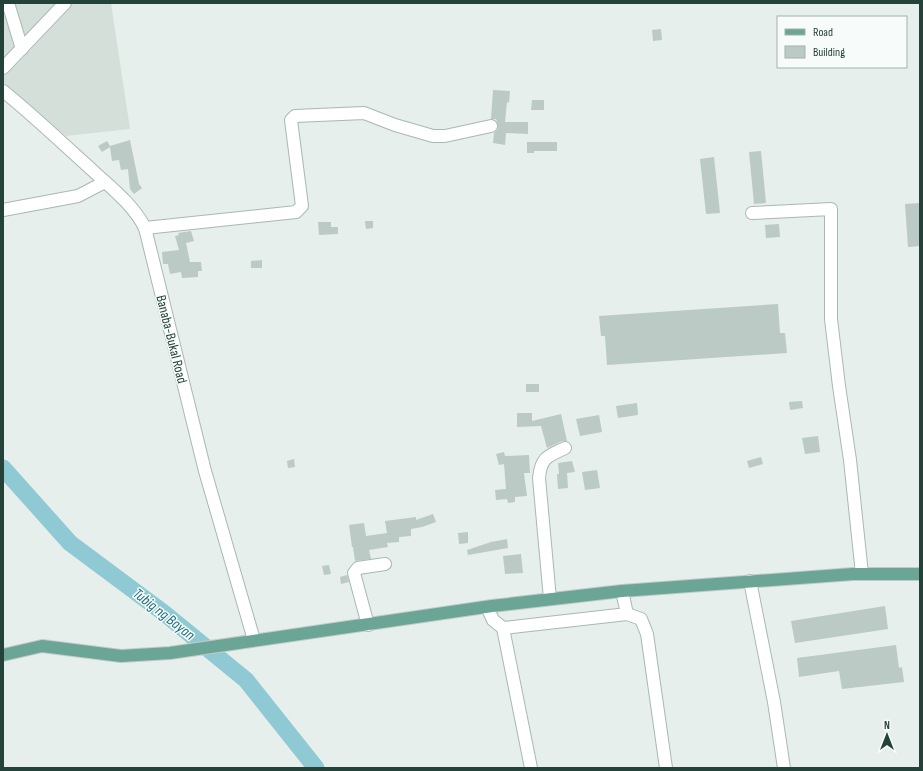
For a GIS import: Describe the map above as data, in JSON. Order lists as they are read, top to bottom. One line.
{"streets":{"street":["Banaba-Bukal Road"]},"water":["Tubig ng Bayan"],"legend":["Road","Building"],"north":"top"}
